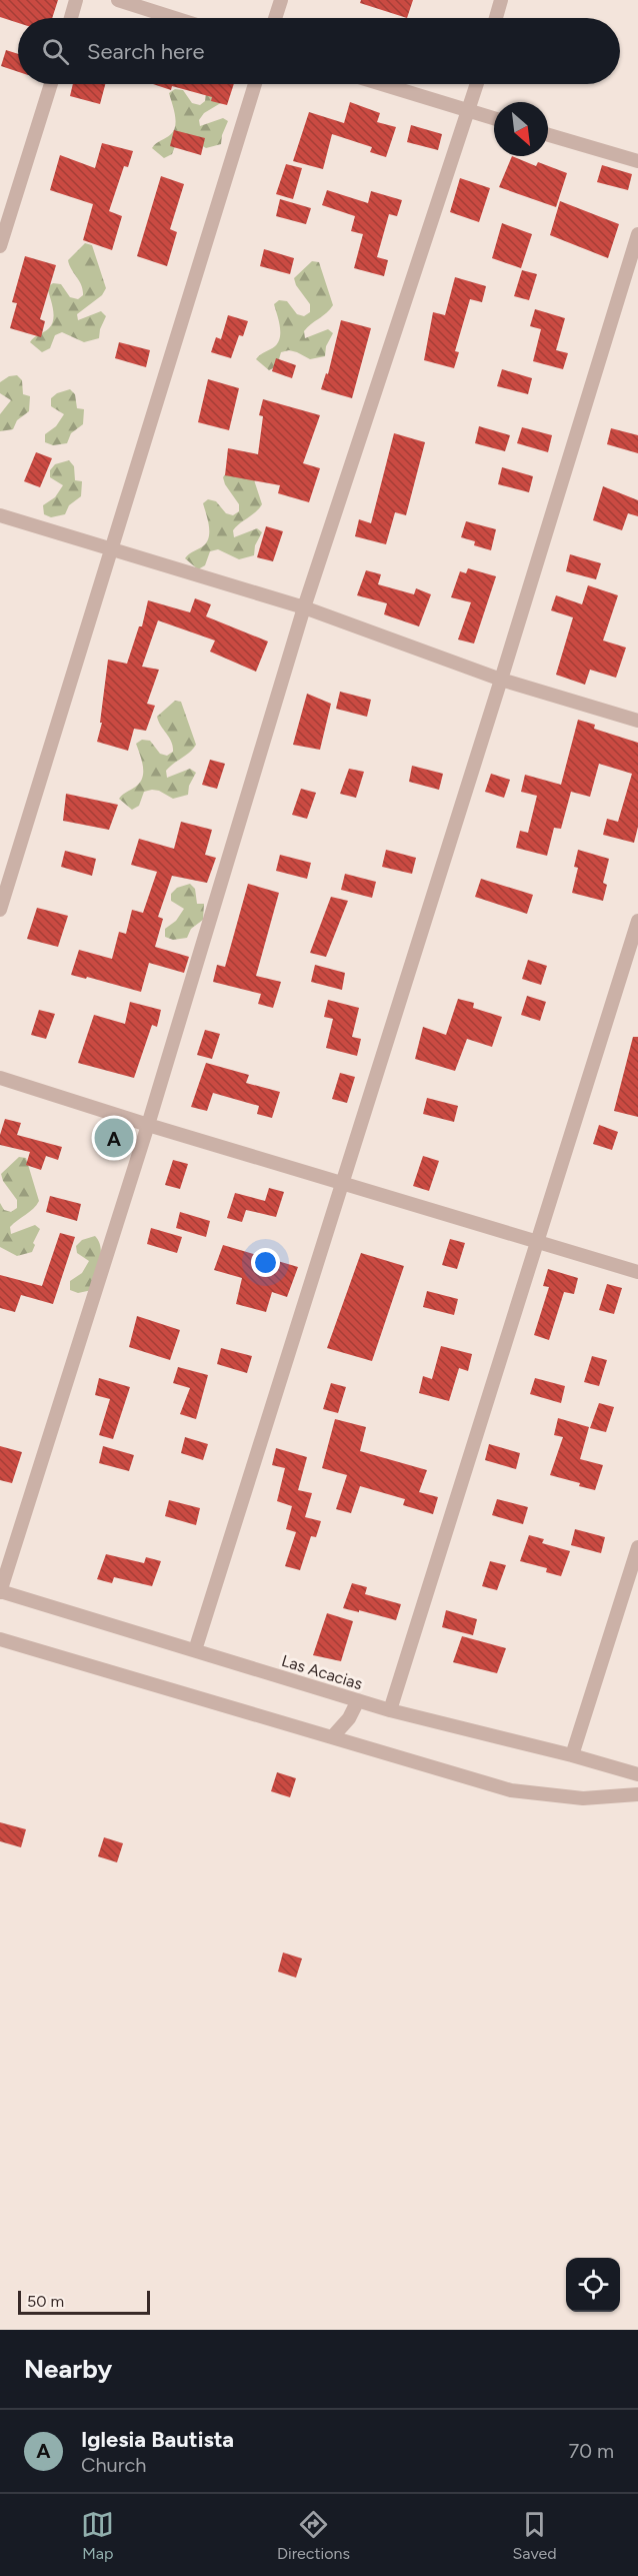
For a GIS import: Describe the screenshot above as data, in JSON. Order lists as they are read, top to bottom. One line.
{"streets":{"street":["Las Acacias"]},"scale_bar":"50 m","north":"bottom right","page":{"search":"Search here","pins":"A","scale":"50 m","heading":"Nearby","list":[{"mark":"A","name":"Iglesia Bautista","note":"Church","value":"70 m"}],"nav":["Map","Directions","Saved"]}}
